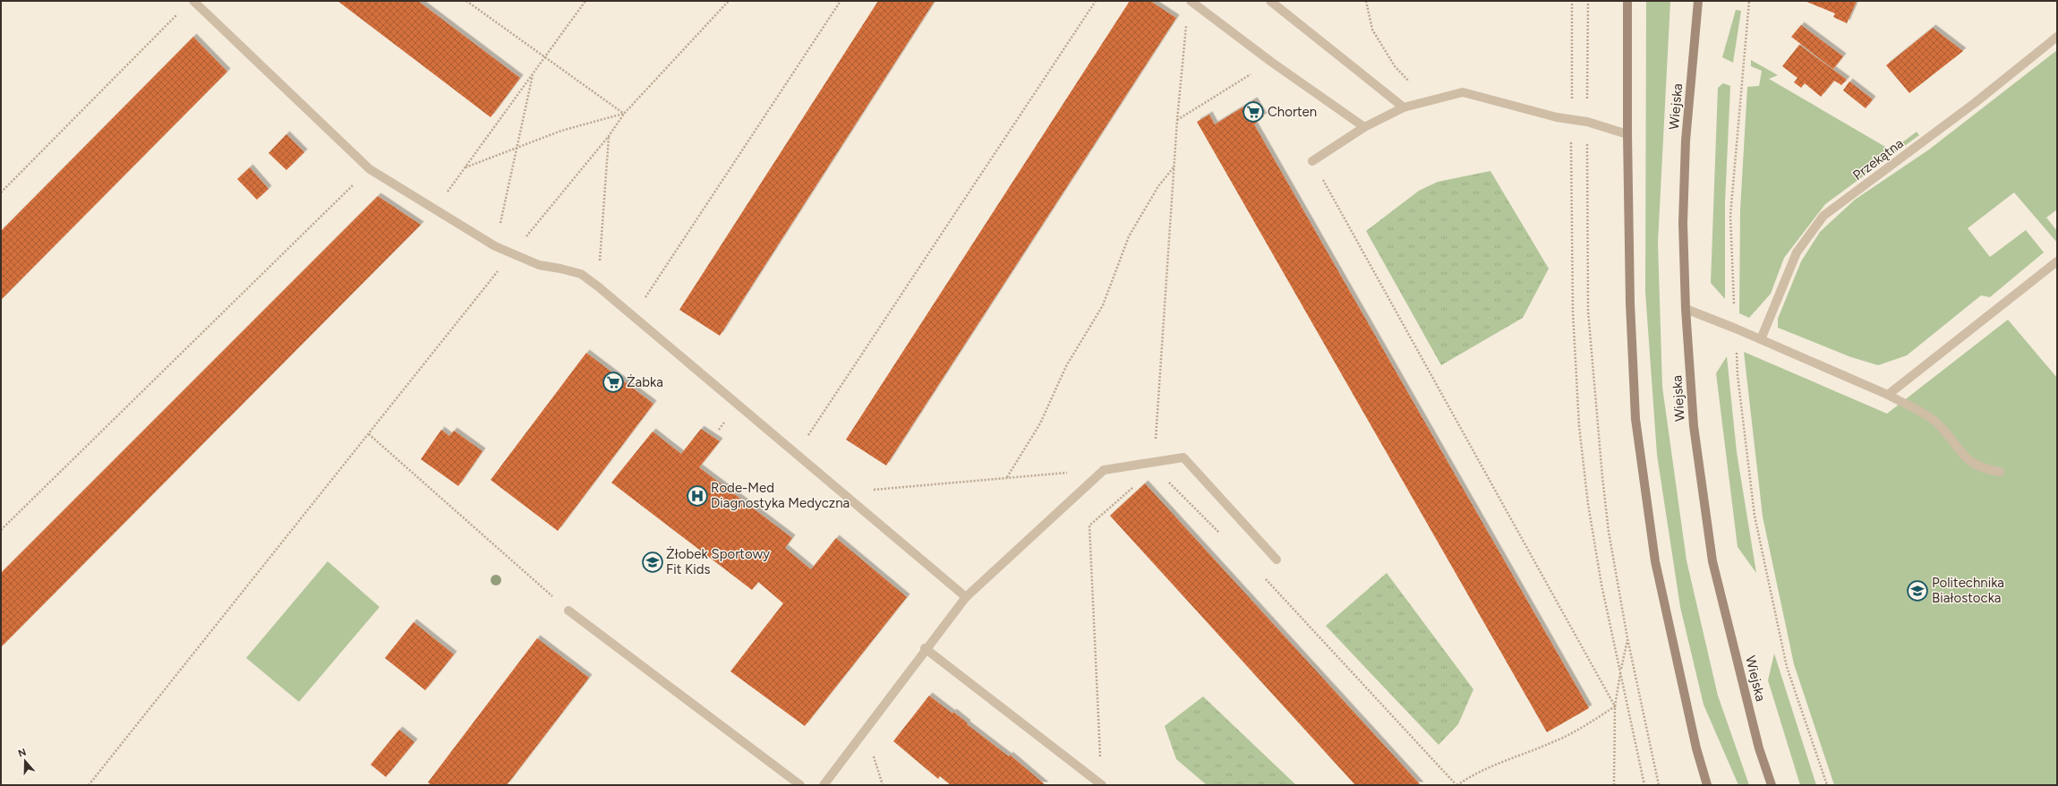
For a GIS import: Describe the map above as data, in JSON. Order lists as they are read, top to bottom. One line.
{"streets":{"main road":["Wiejska"],"street":["Przekątna"]},"places":{"supermarket":["Chorten","Żabka"],"hospital":["Rode-Med Diagnostyka Medyczna"],"school or university":["Żłobek Sportowy Fit Kids","Politechnika Białostocka"]},"north":"top"}
